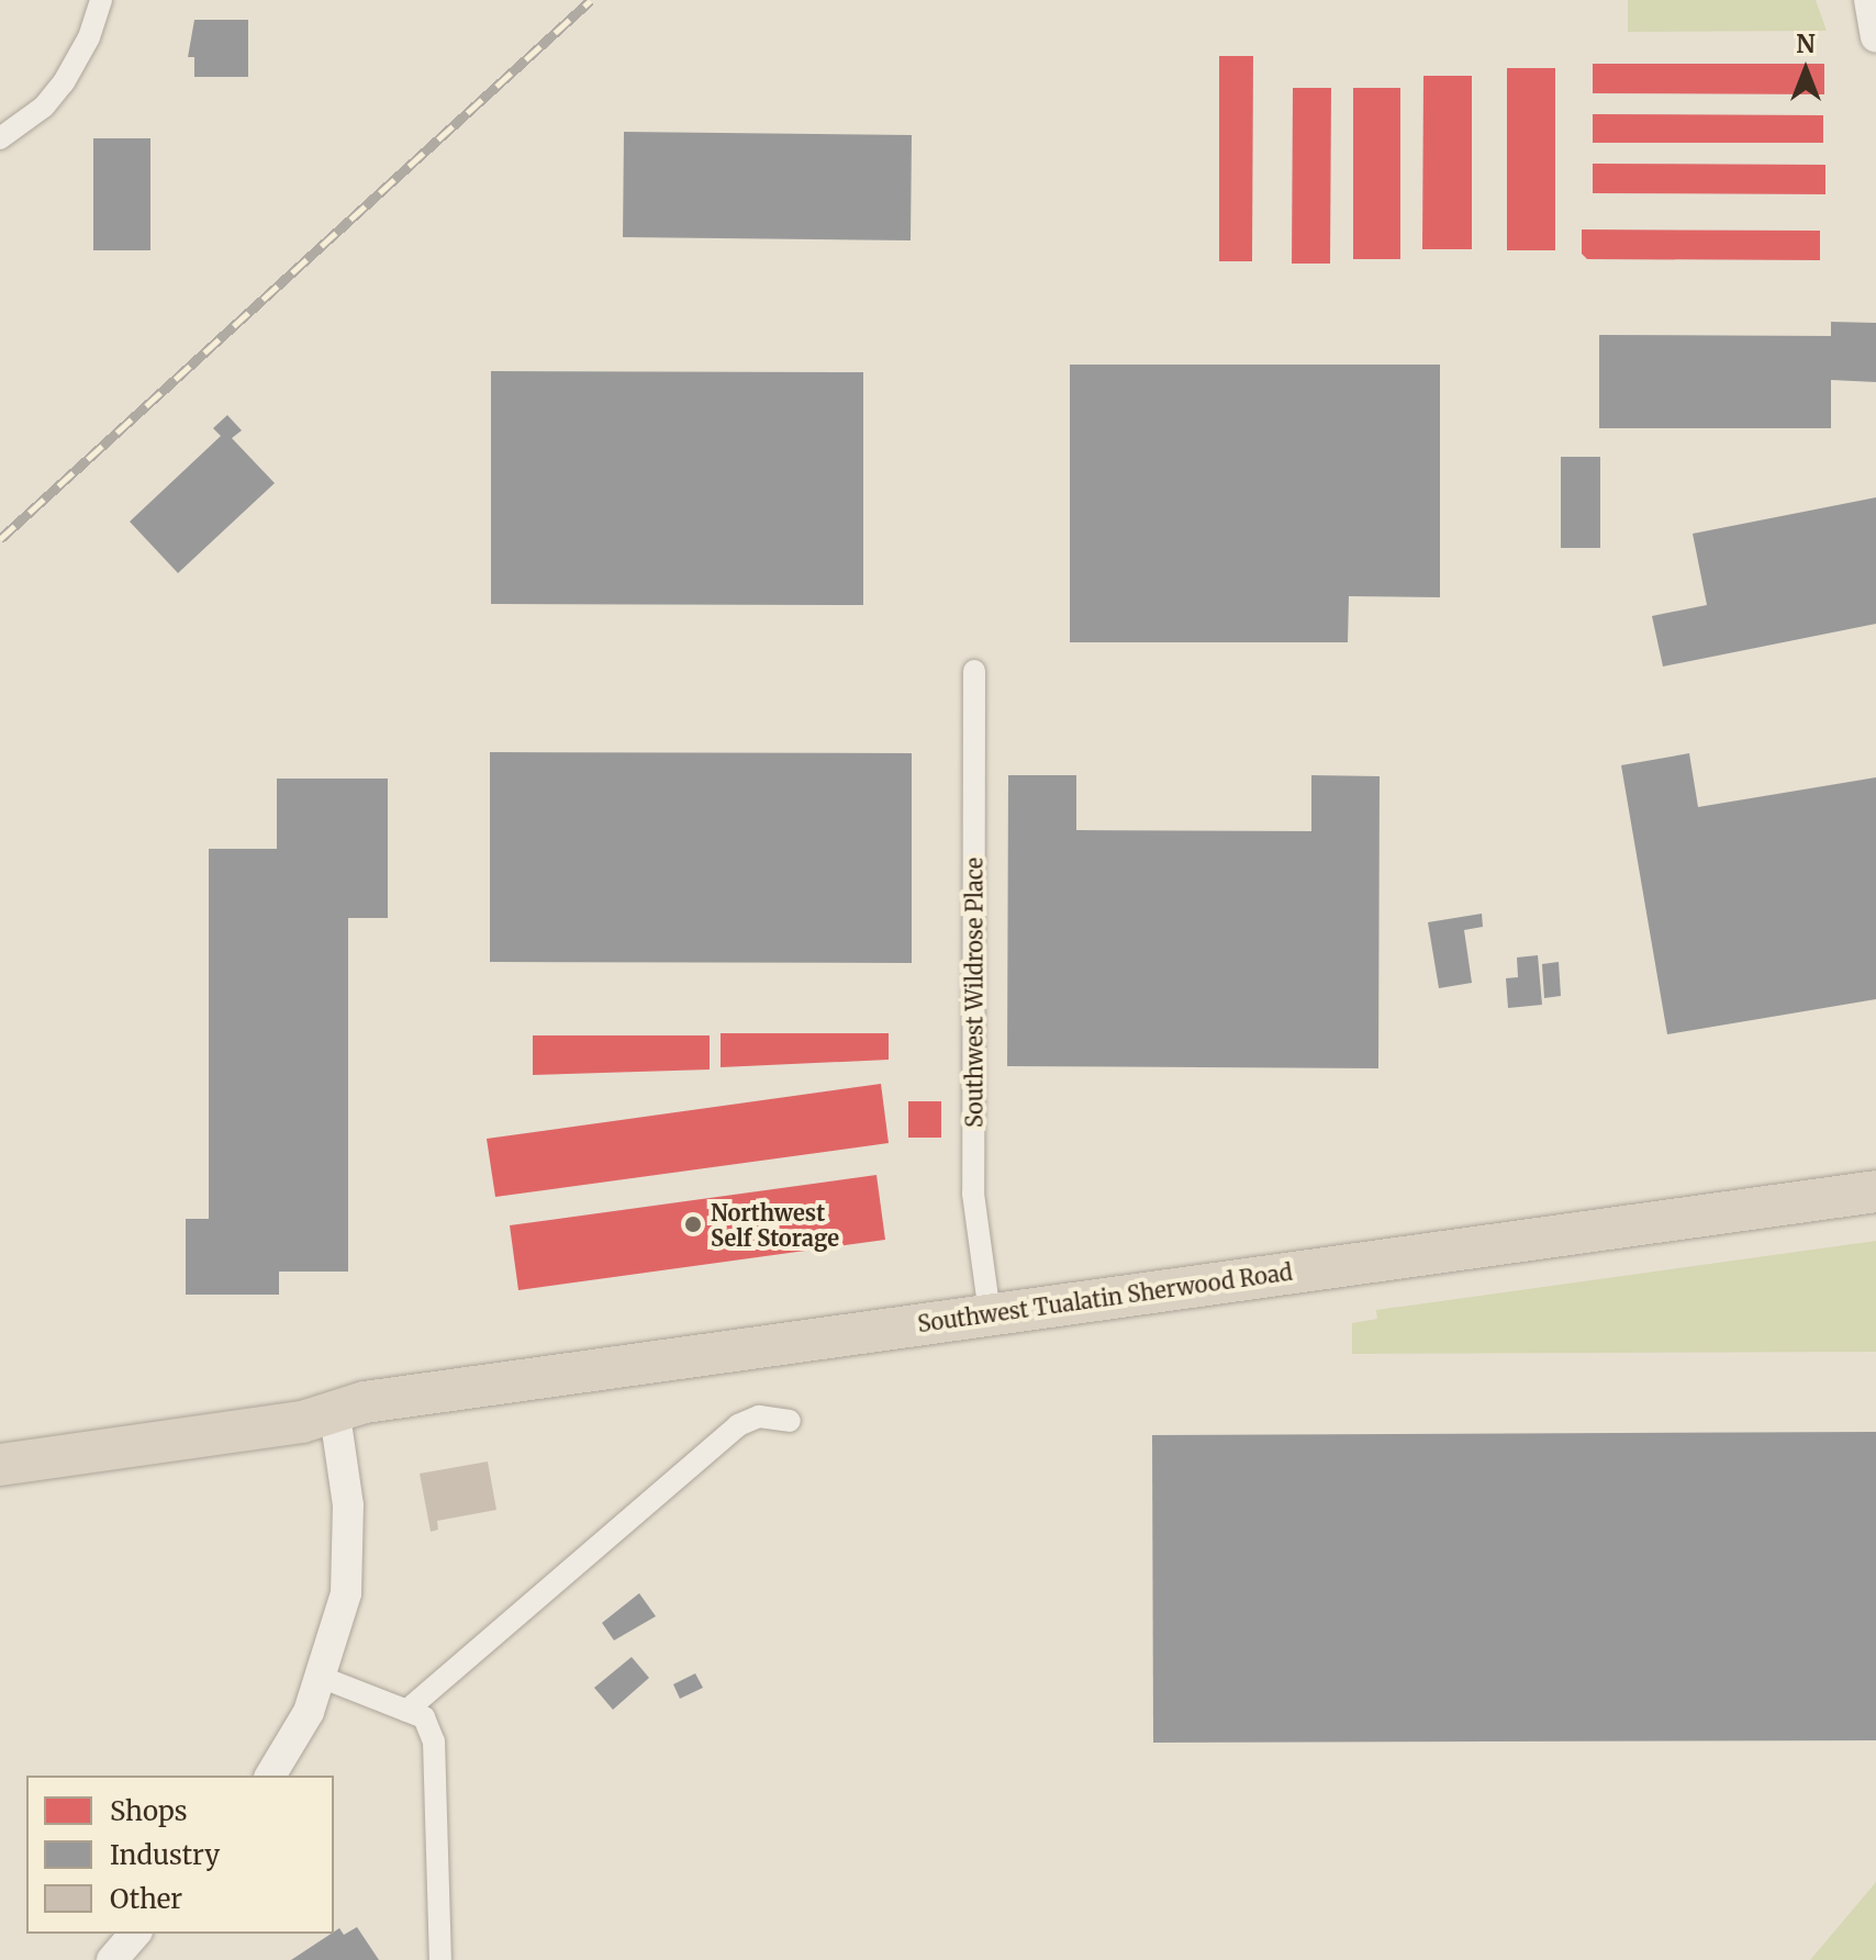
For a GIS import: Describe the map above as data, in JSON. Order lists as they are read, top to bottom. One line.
{"streets":{"highway":["Southwest Tualatin Sherwood Road"],"street":["Southwest Wildrose Place"]},"crossings":[["Southwest Wildrose Place","Southwest Tualatin Sherwood Road"]],"places":["Northwest Self Storage"],"legend":["Shops","Industry","Other"],"north":"top"}
